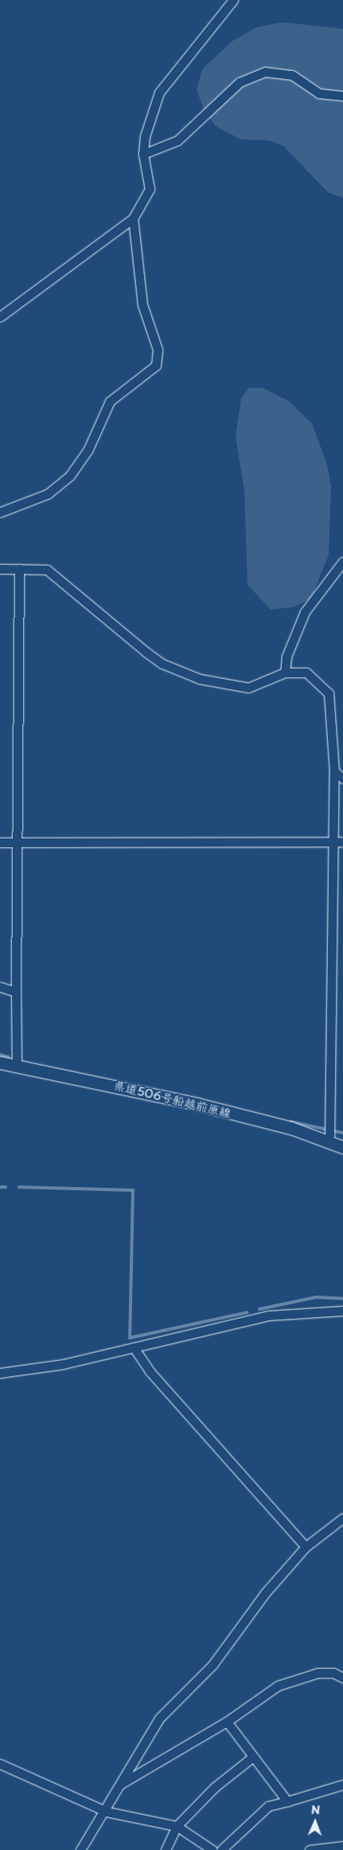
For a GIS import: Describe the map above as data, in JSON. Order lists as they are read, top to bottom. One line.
{"streets":{"main road":["県道506号船越前原線"]},"north":"top"}
